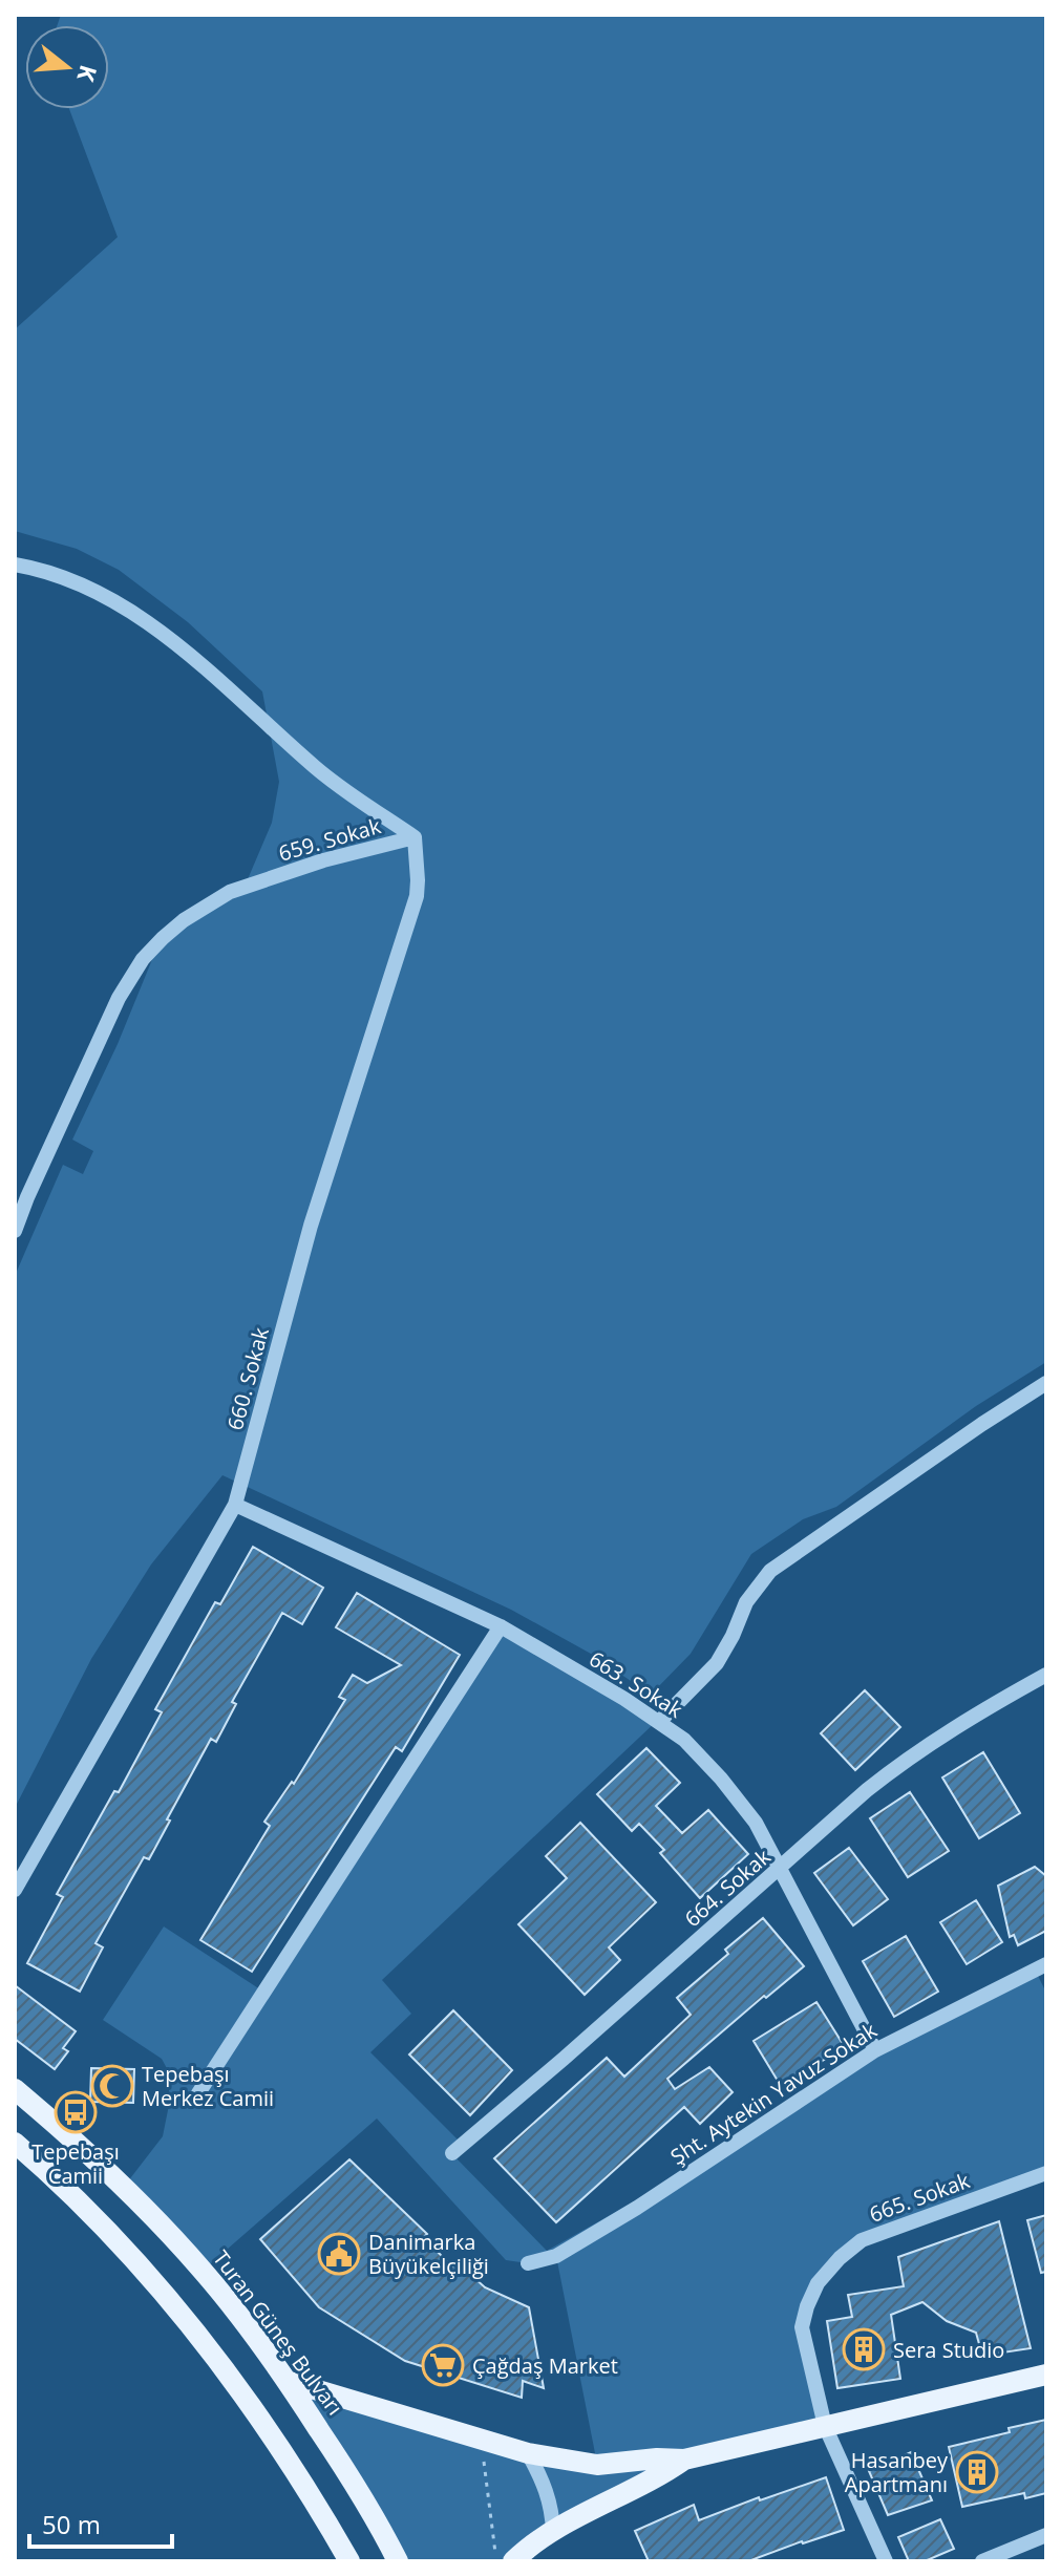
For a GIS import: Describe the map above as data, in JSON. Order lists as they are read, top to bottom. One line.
{"streets":{"main road":["Turan Güneş Bulvarı"],"street":["659. Sokak","660. Sokak","663. Sokak","664. Sokak","Şht. Aytekin Yavuz Sokak","665. Sokak"]},"crossings":[["659. Sokak","660. Sokak"],["660. Sokak","663. Sokak"],["663. Sokak","664. Sokak"],["663. Sokak","Şht. Aytekin Yavuz Sokak"]],"places":{"mosque":["Tepebaşı Merkez Camii"],"bus stop":["Tepebaşı Camii"],"public building":["Danimarka Büyükelçiliği"],"building":["Sera Studio","Hasanbey Apartmanı"],"supermarket":["Çağdaş Market"]},"scale_bar":"50 m","north":"right"}
